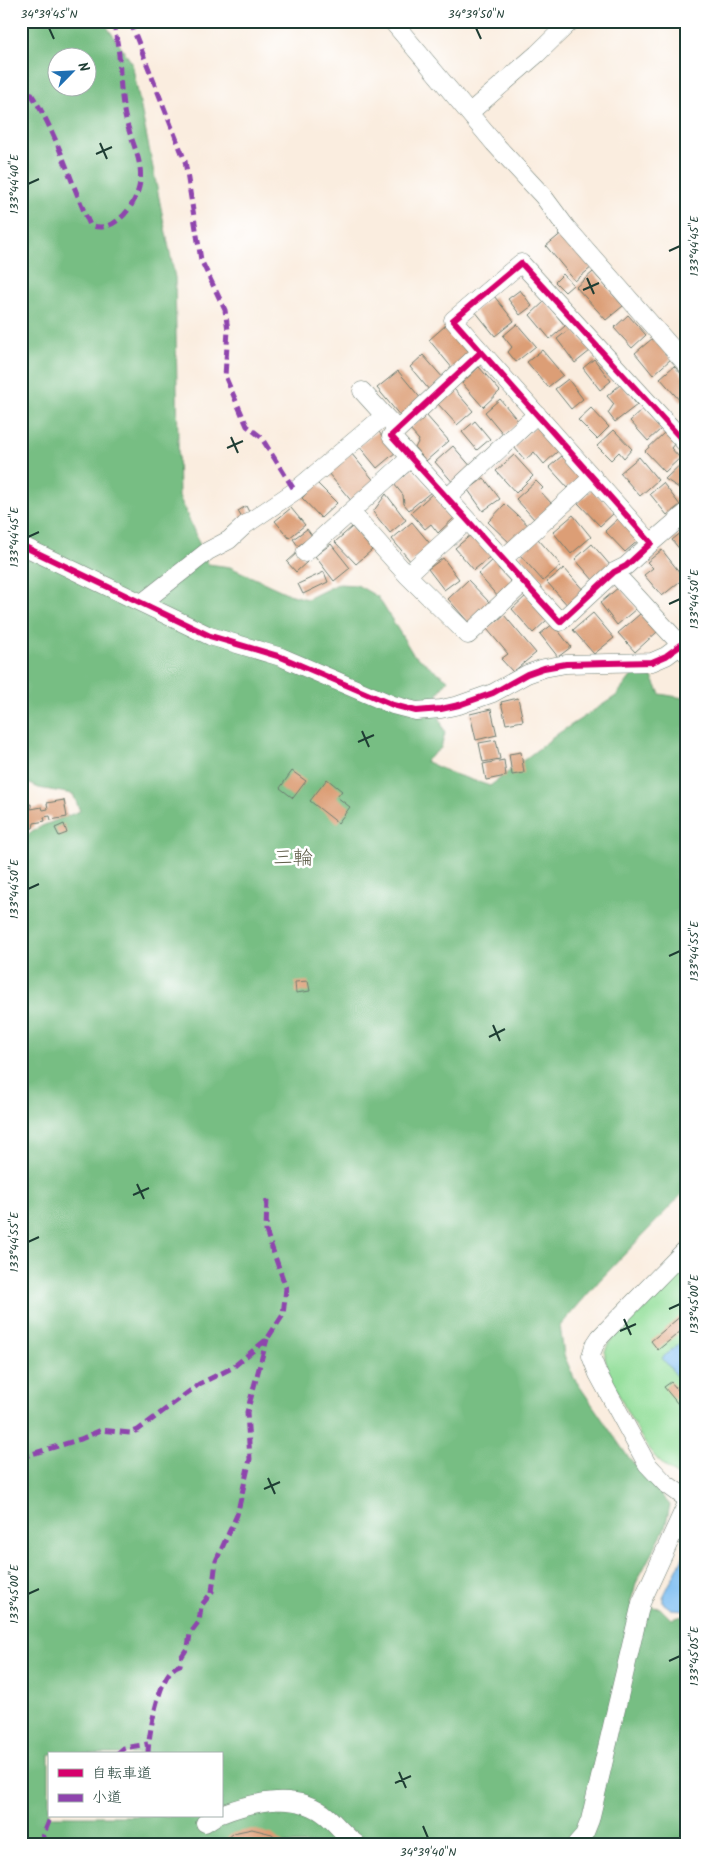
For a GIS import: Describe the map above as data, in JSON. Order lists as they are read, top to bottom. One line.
{"districts":["三輪"],"legend":["自転車道","小道"],"north":"top right","coordinates":["34°39'45\"N","34°39'50\"N","133°44'40\"E","133°44'45\"E","133°44'50\"E","133°44'55\"E","133°45'00\"E","133°45'05\"E","34°39'40\"N"]}
